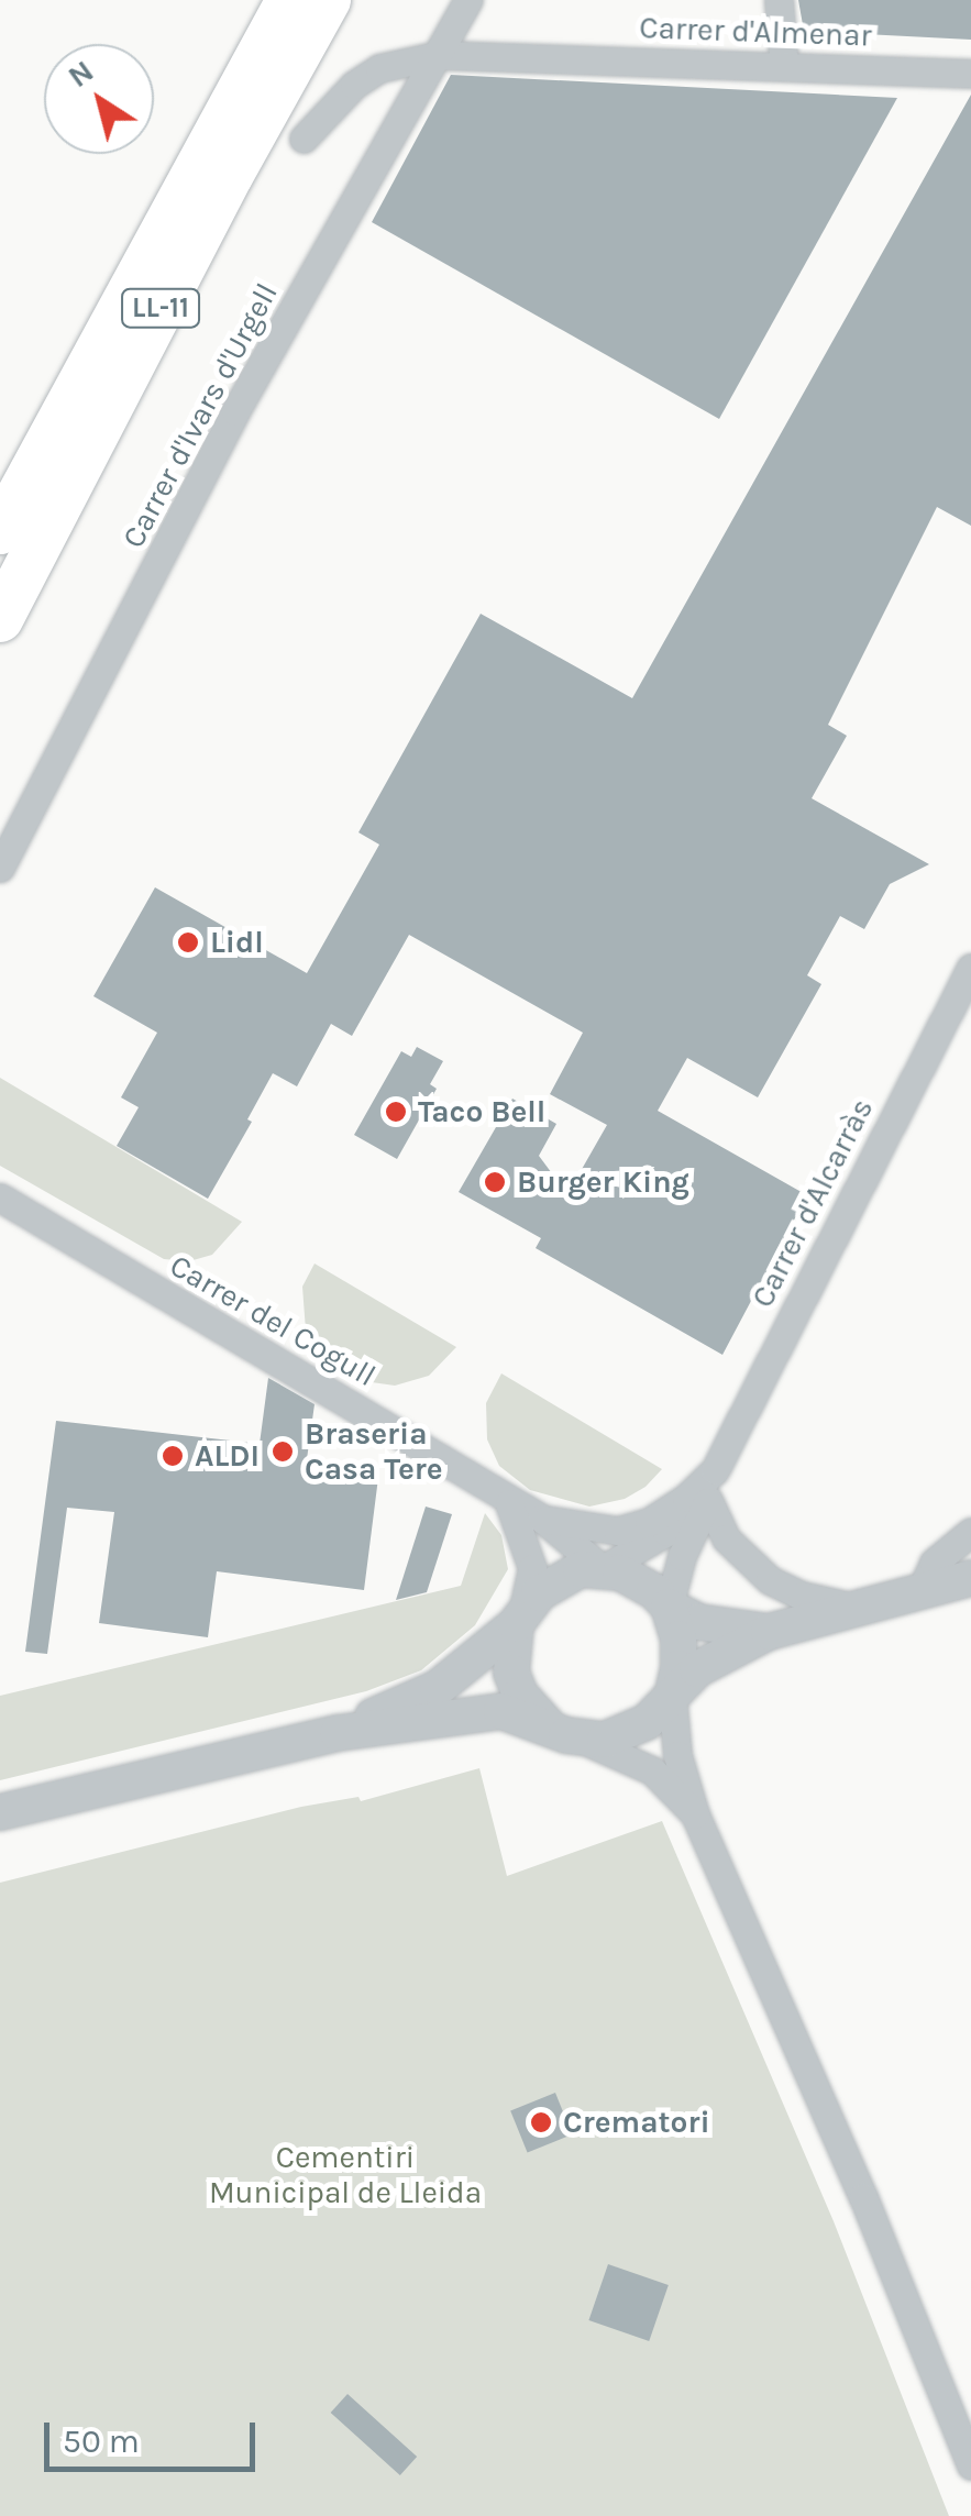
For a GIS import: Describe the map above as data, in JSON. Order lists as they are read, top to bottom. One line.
{"streets":{"highway":["LL-11"],"street":["Carrer d'Almenar","Carrer d'Ivars d'Urgell","Carrer d'Alcarràs","Carrer del Cogull"]},"crossings":[["Carrer d'Almenar","Carrer d'Ivars d'Urgell"],["Carrer d'Alcarràs","Carrer del Cogull"]],"parks":["Cementiri Municipal de Lleida"],"places":["Lidl","Taco Bell","Burger King","Braseria Casa Tere","ALDI","Crematori"],"scale_bar":"50 m","north":"top left"}
